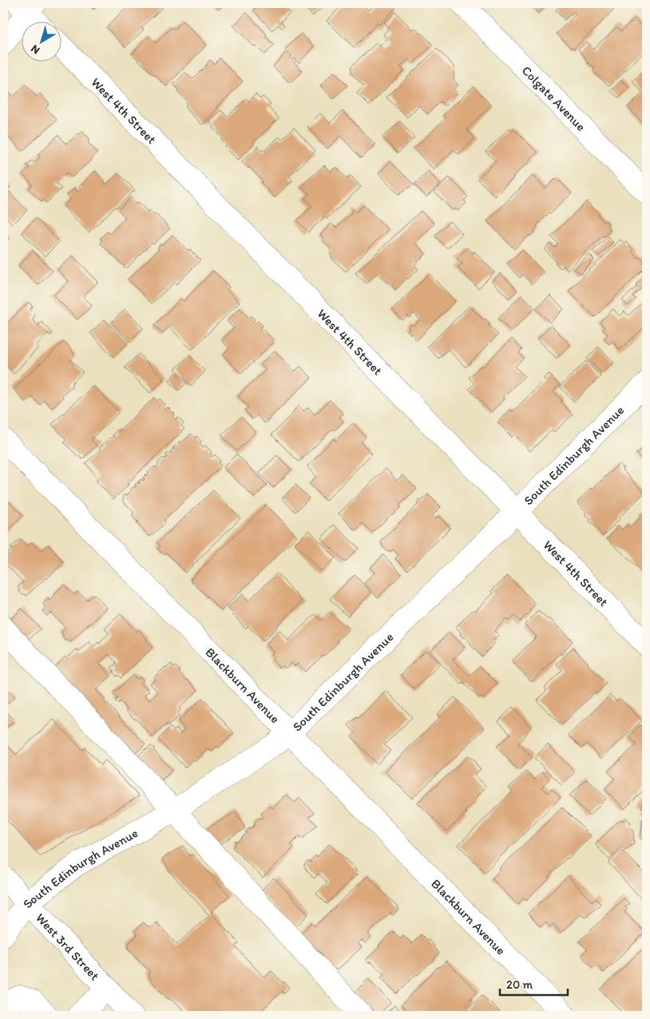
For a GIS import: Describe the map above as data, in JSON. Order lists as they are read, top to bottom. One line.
{"streets":{"street":["Colgate Avenue","West 4th Street","South Edinburgh Avenue","Blackburn Avenue","West 3rd Street"]},"crossings":[["West 4th Street","South Edinburgh Avenue"],["South Edinburgh Avenue","Blackburn Avenue"],["South Edinburgh Avenue","West 3rd Street"]],"scale_bar":"20 m","north":"bottom left"}
